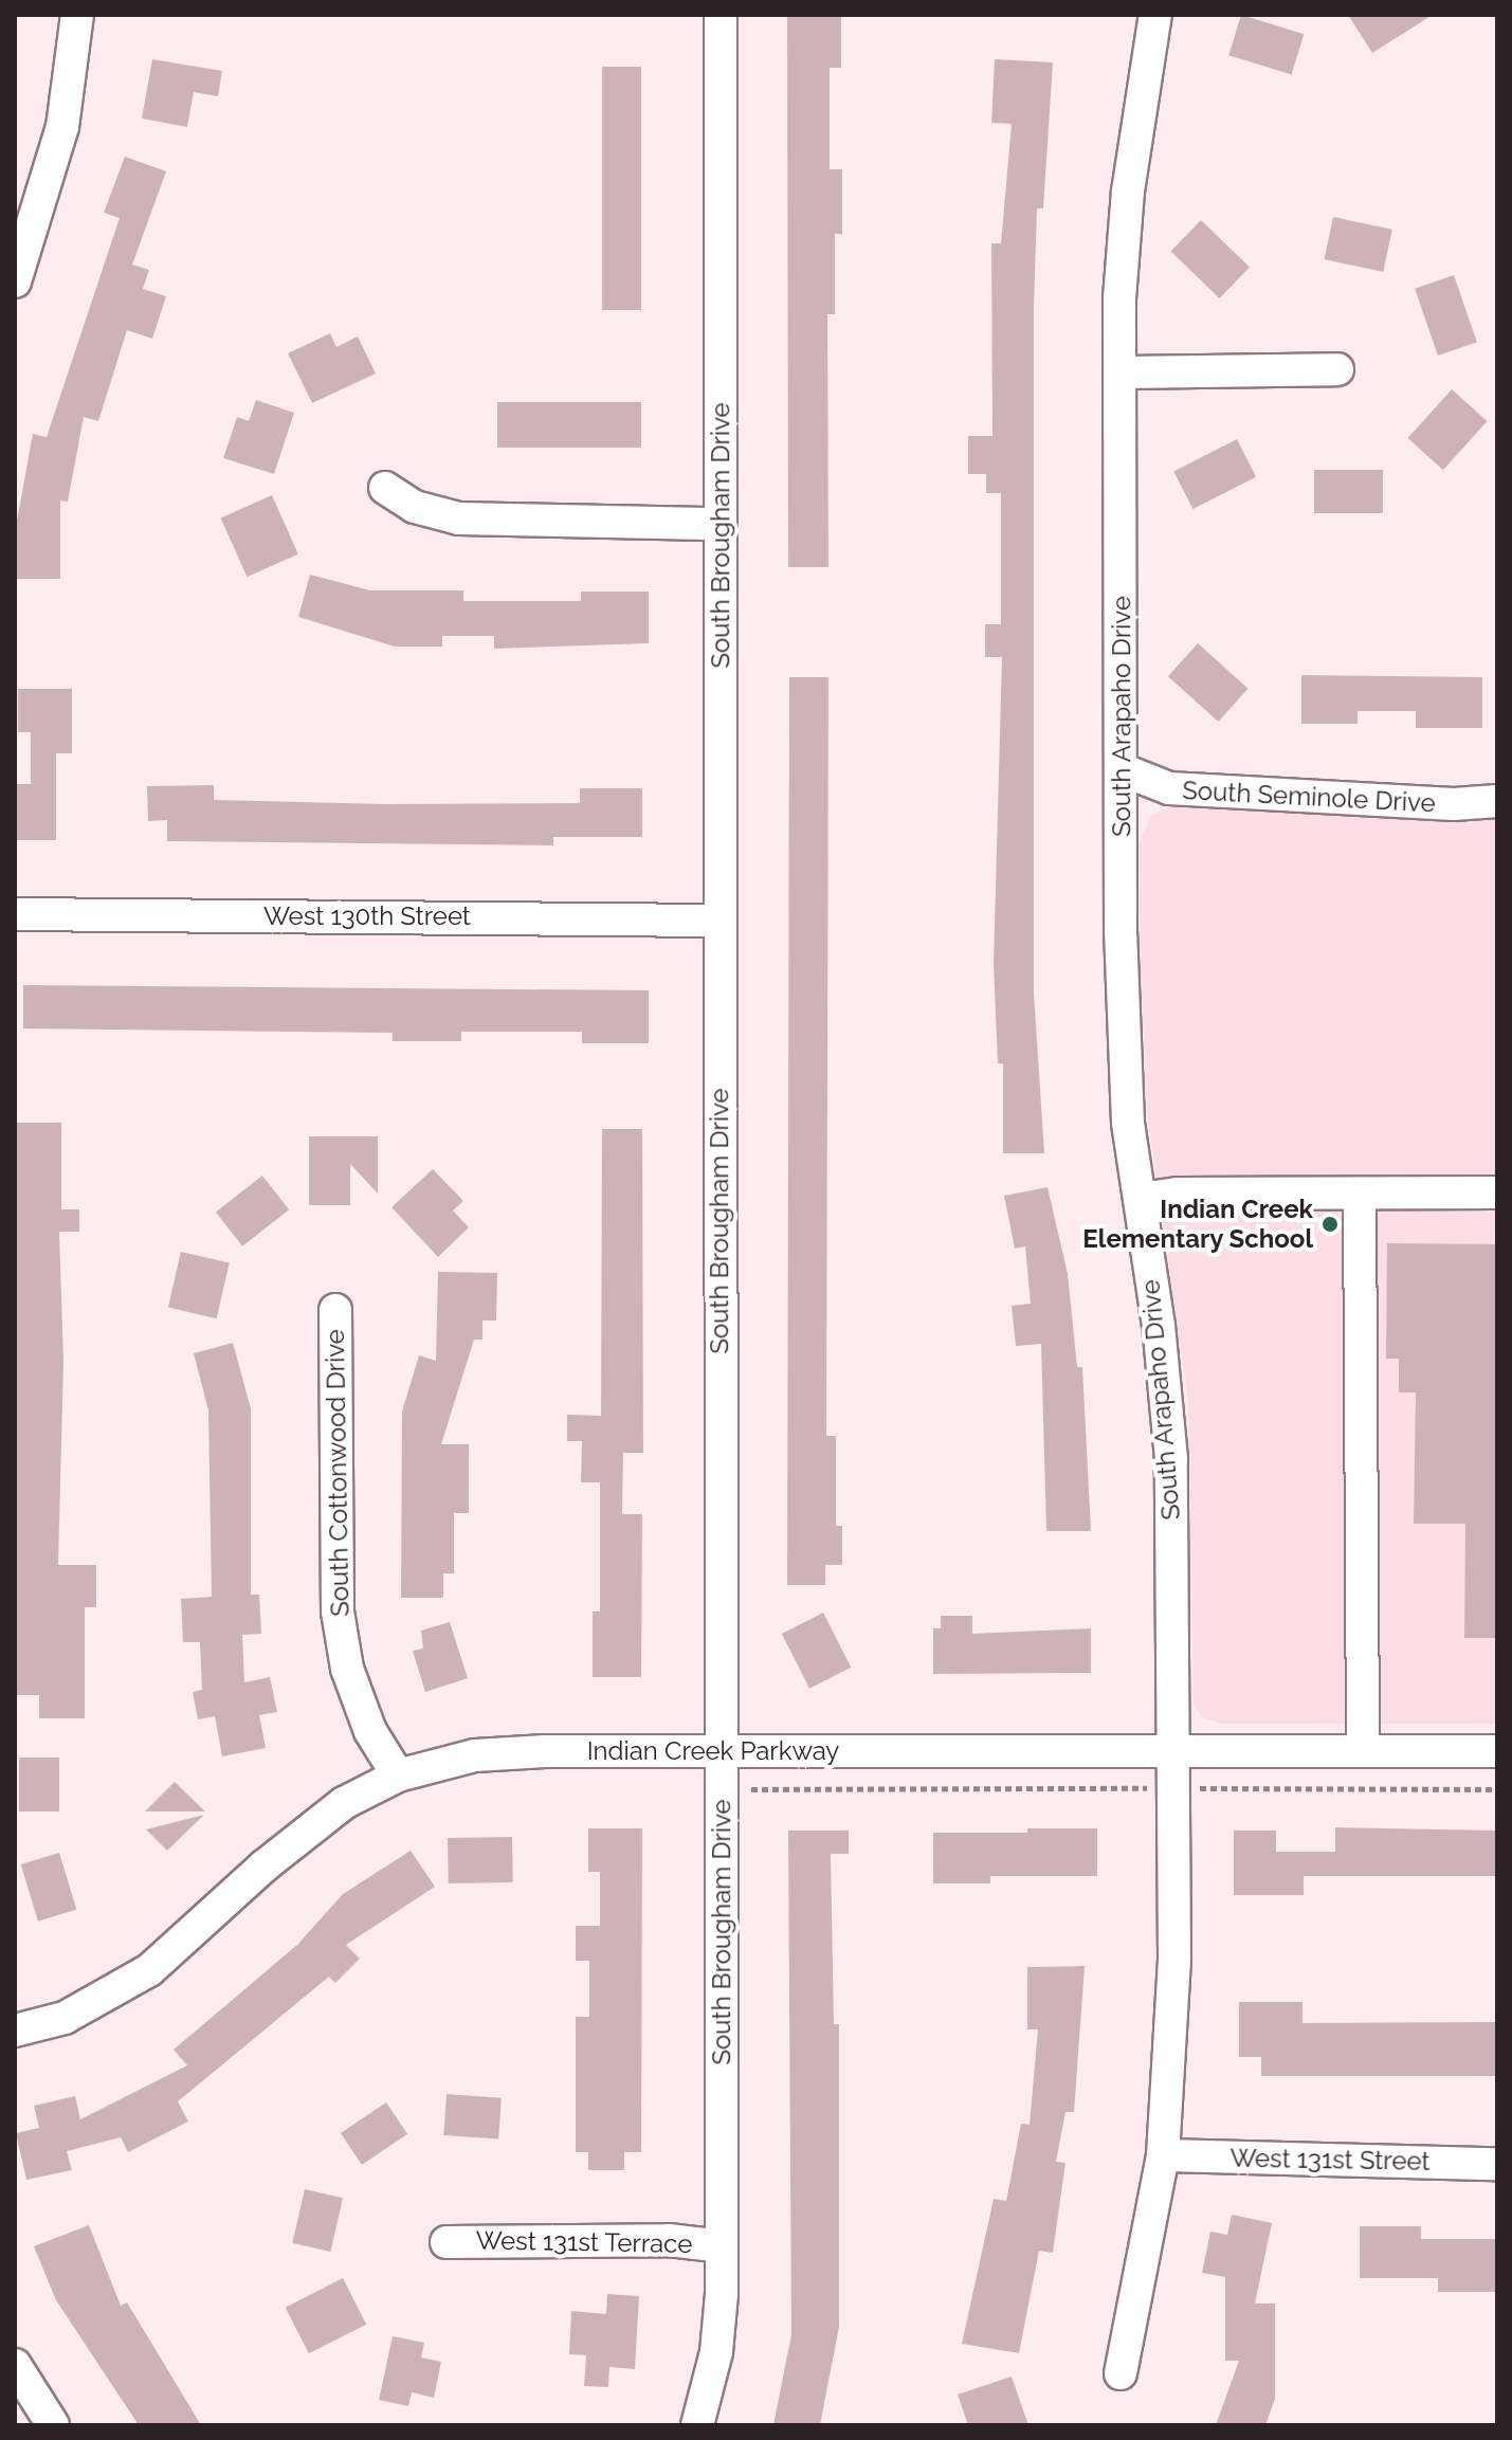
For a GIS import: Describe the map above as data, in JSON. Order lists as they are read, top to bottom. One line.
{"streets":{"street":["South Brougham Drive","South Arapaho Drive","South Seminole Drive","West 130th Street","South Cottonwood Drive","Indian Creek Parkway","West 131st Street","West 131st Terrace"]},"crossings":[["South Brougham Drive","West 130th Street"],["South Brougham Drive","Indian Creek Parkway"],["South Brougham Drive","West 131st Terrace"],["South Arapaho Drive","South Seminole Drive"],["South Arapaho Drive","Indian Creek Parkway"],["South Arapaho Drive","West 131st Street"],["South Cottonwood Drive","Indian Creek Parkway"]],"places":["Indian Creek Elementary School"]}
